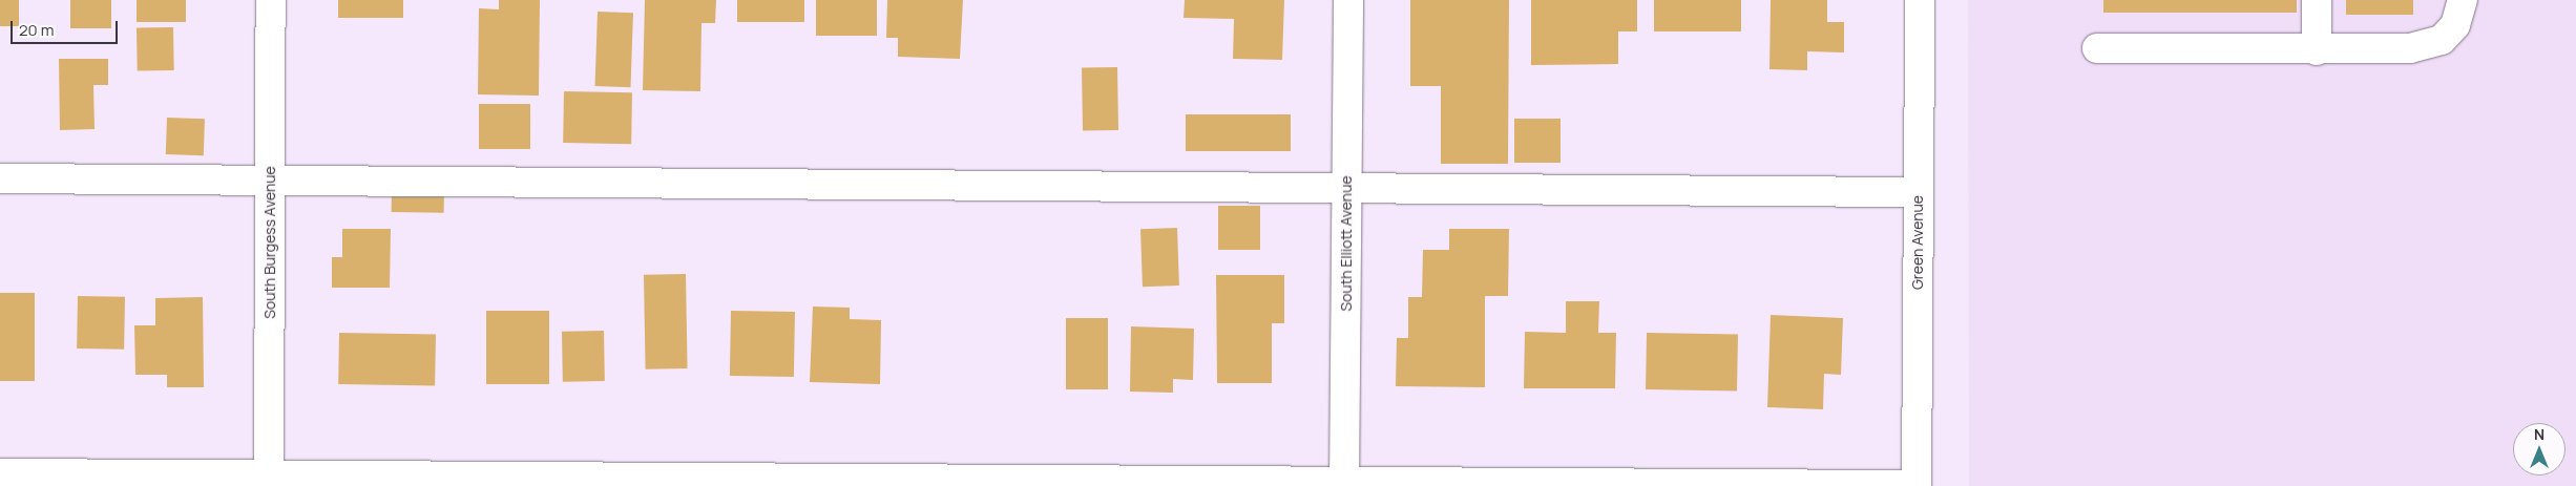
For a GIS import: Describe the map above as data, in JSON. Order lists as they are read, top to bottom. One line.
{"streets":{"street":["South Burgess Avenue","Green Avenue","South Elliott Avenue"]},"scale_bar":"20 m","north":"top"}
